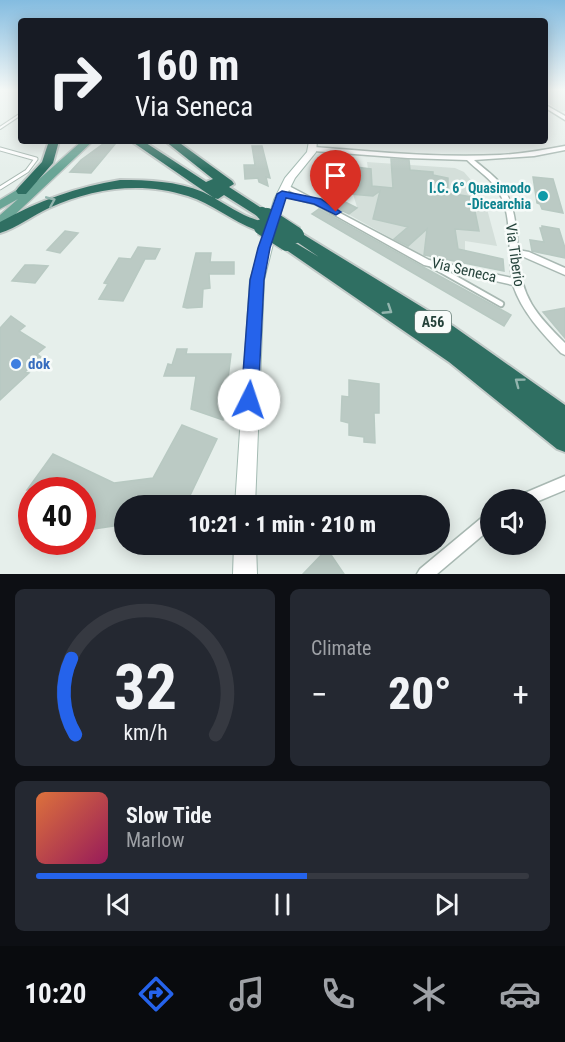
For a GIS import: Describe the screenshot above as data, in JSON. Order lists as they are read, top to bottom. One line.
{"streets":{"highway":["A56"],"street":["Via Tiberio","Via Seneca"]},"crossings":[["Via Tiberio","Via Seneca"]],"places":["I.C. 6° Quasimodo -Dicearchia","dok"],"page":{"turn":["160 m","Via Seneca"],"limit":"40","trip":"10:21 · 1 min · 210 m","tile":"Climate","heat":["−","20°","+"],"song":["Slow Tide","Marlow"],"tabs":"10:20","gauge":["32","km/h"]}}
